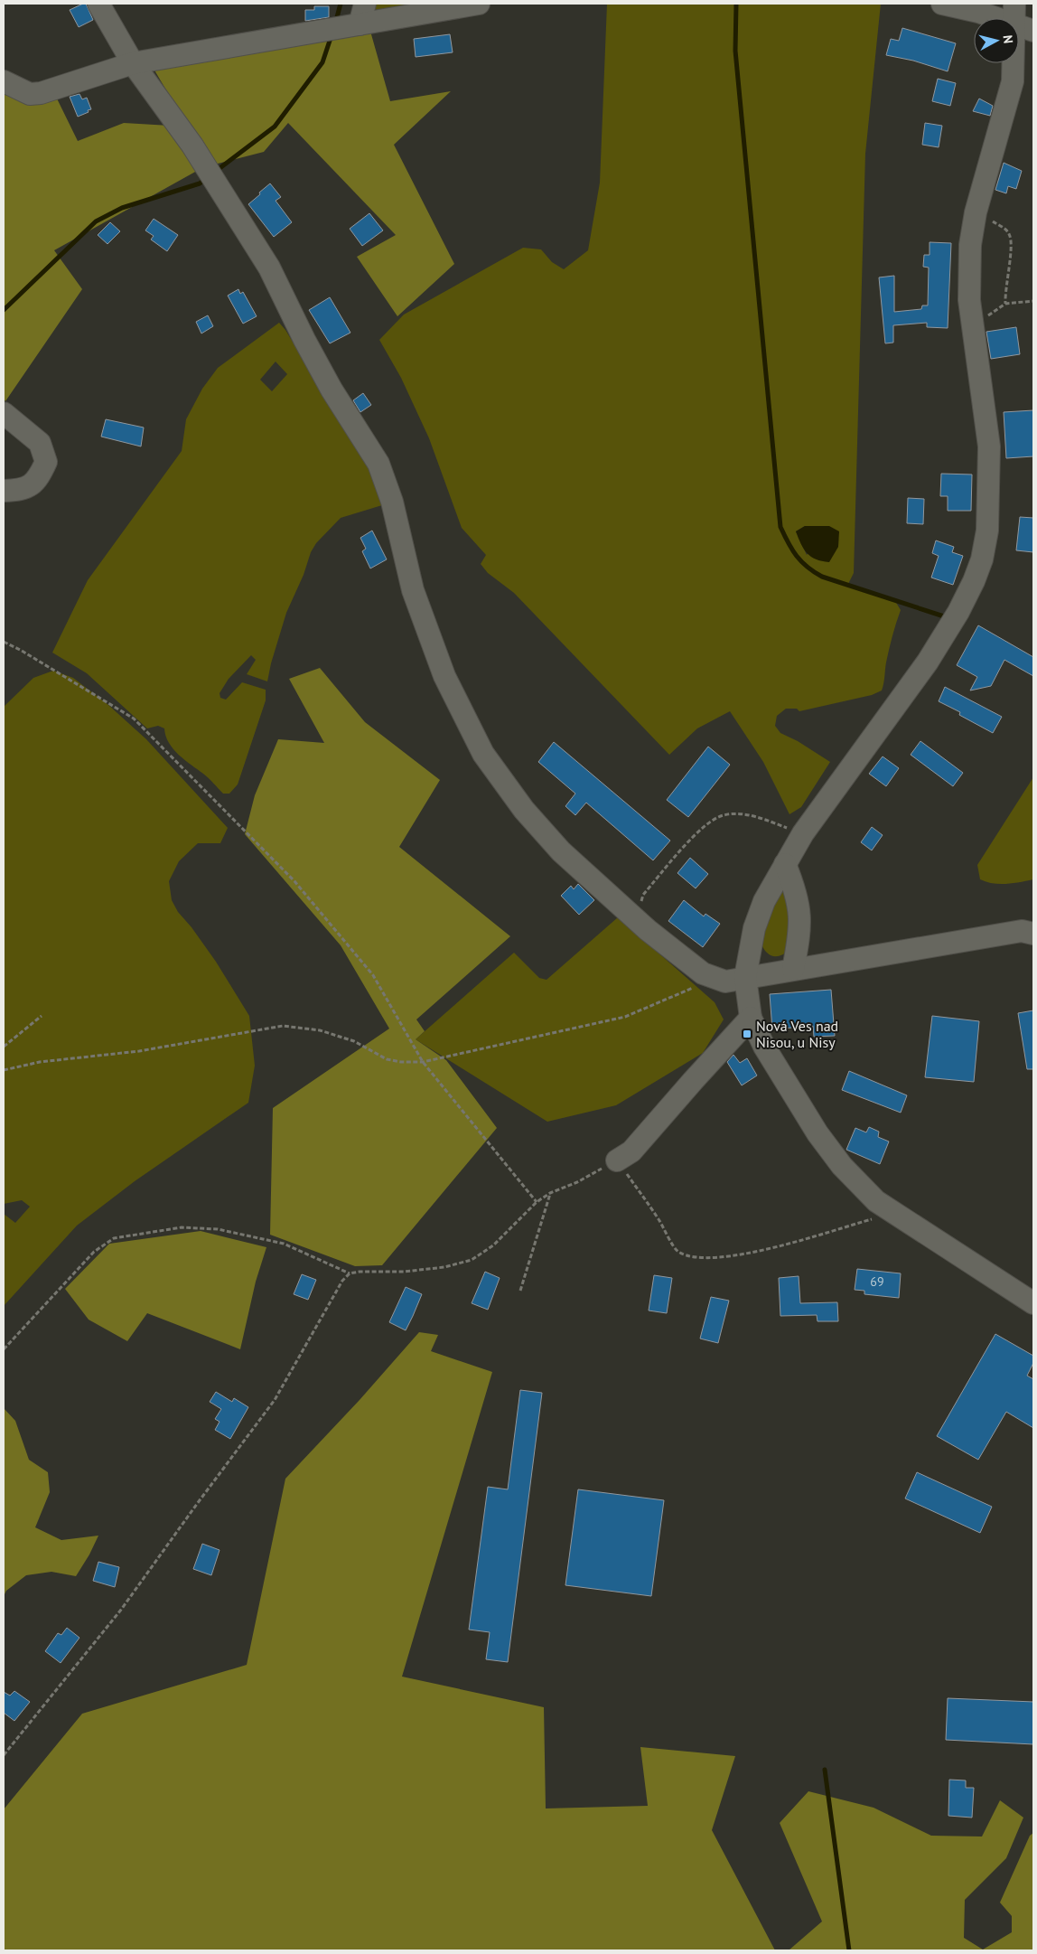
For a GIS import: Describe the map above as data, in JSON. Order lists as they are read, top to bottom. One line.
{"places":{"transit":["Nová Ves nad Nisou, u Nisy"]},"house_numbers":["69"],"north":"right"}
